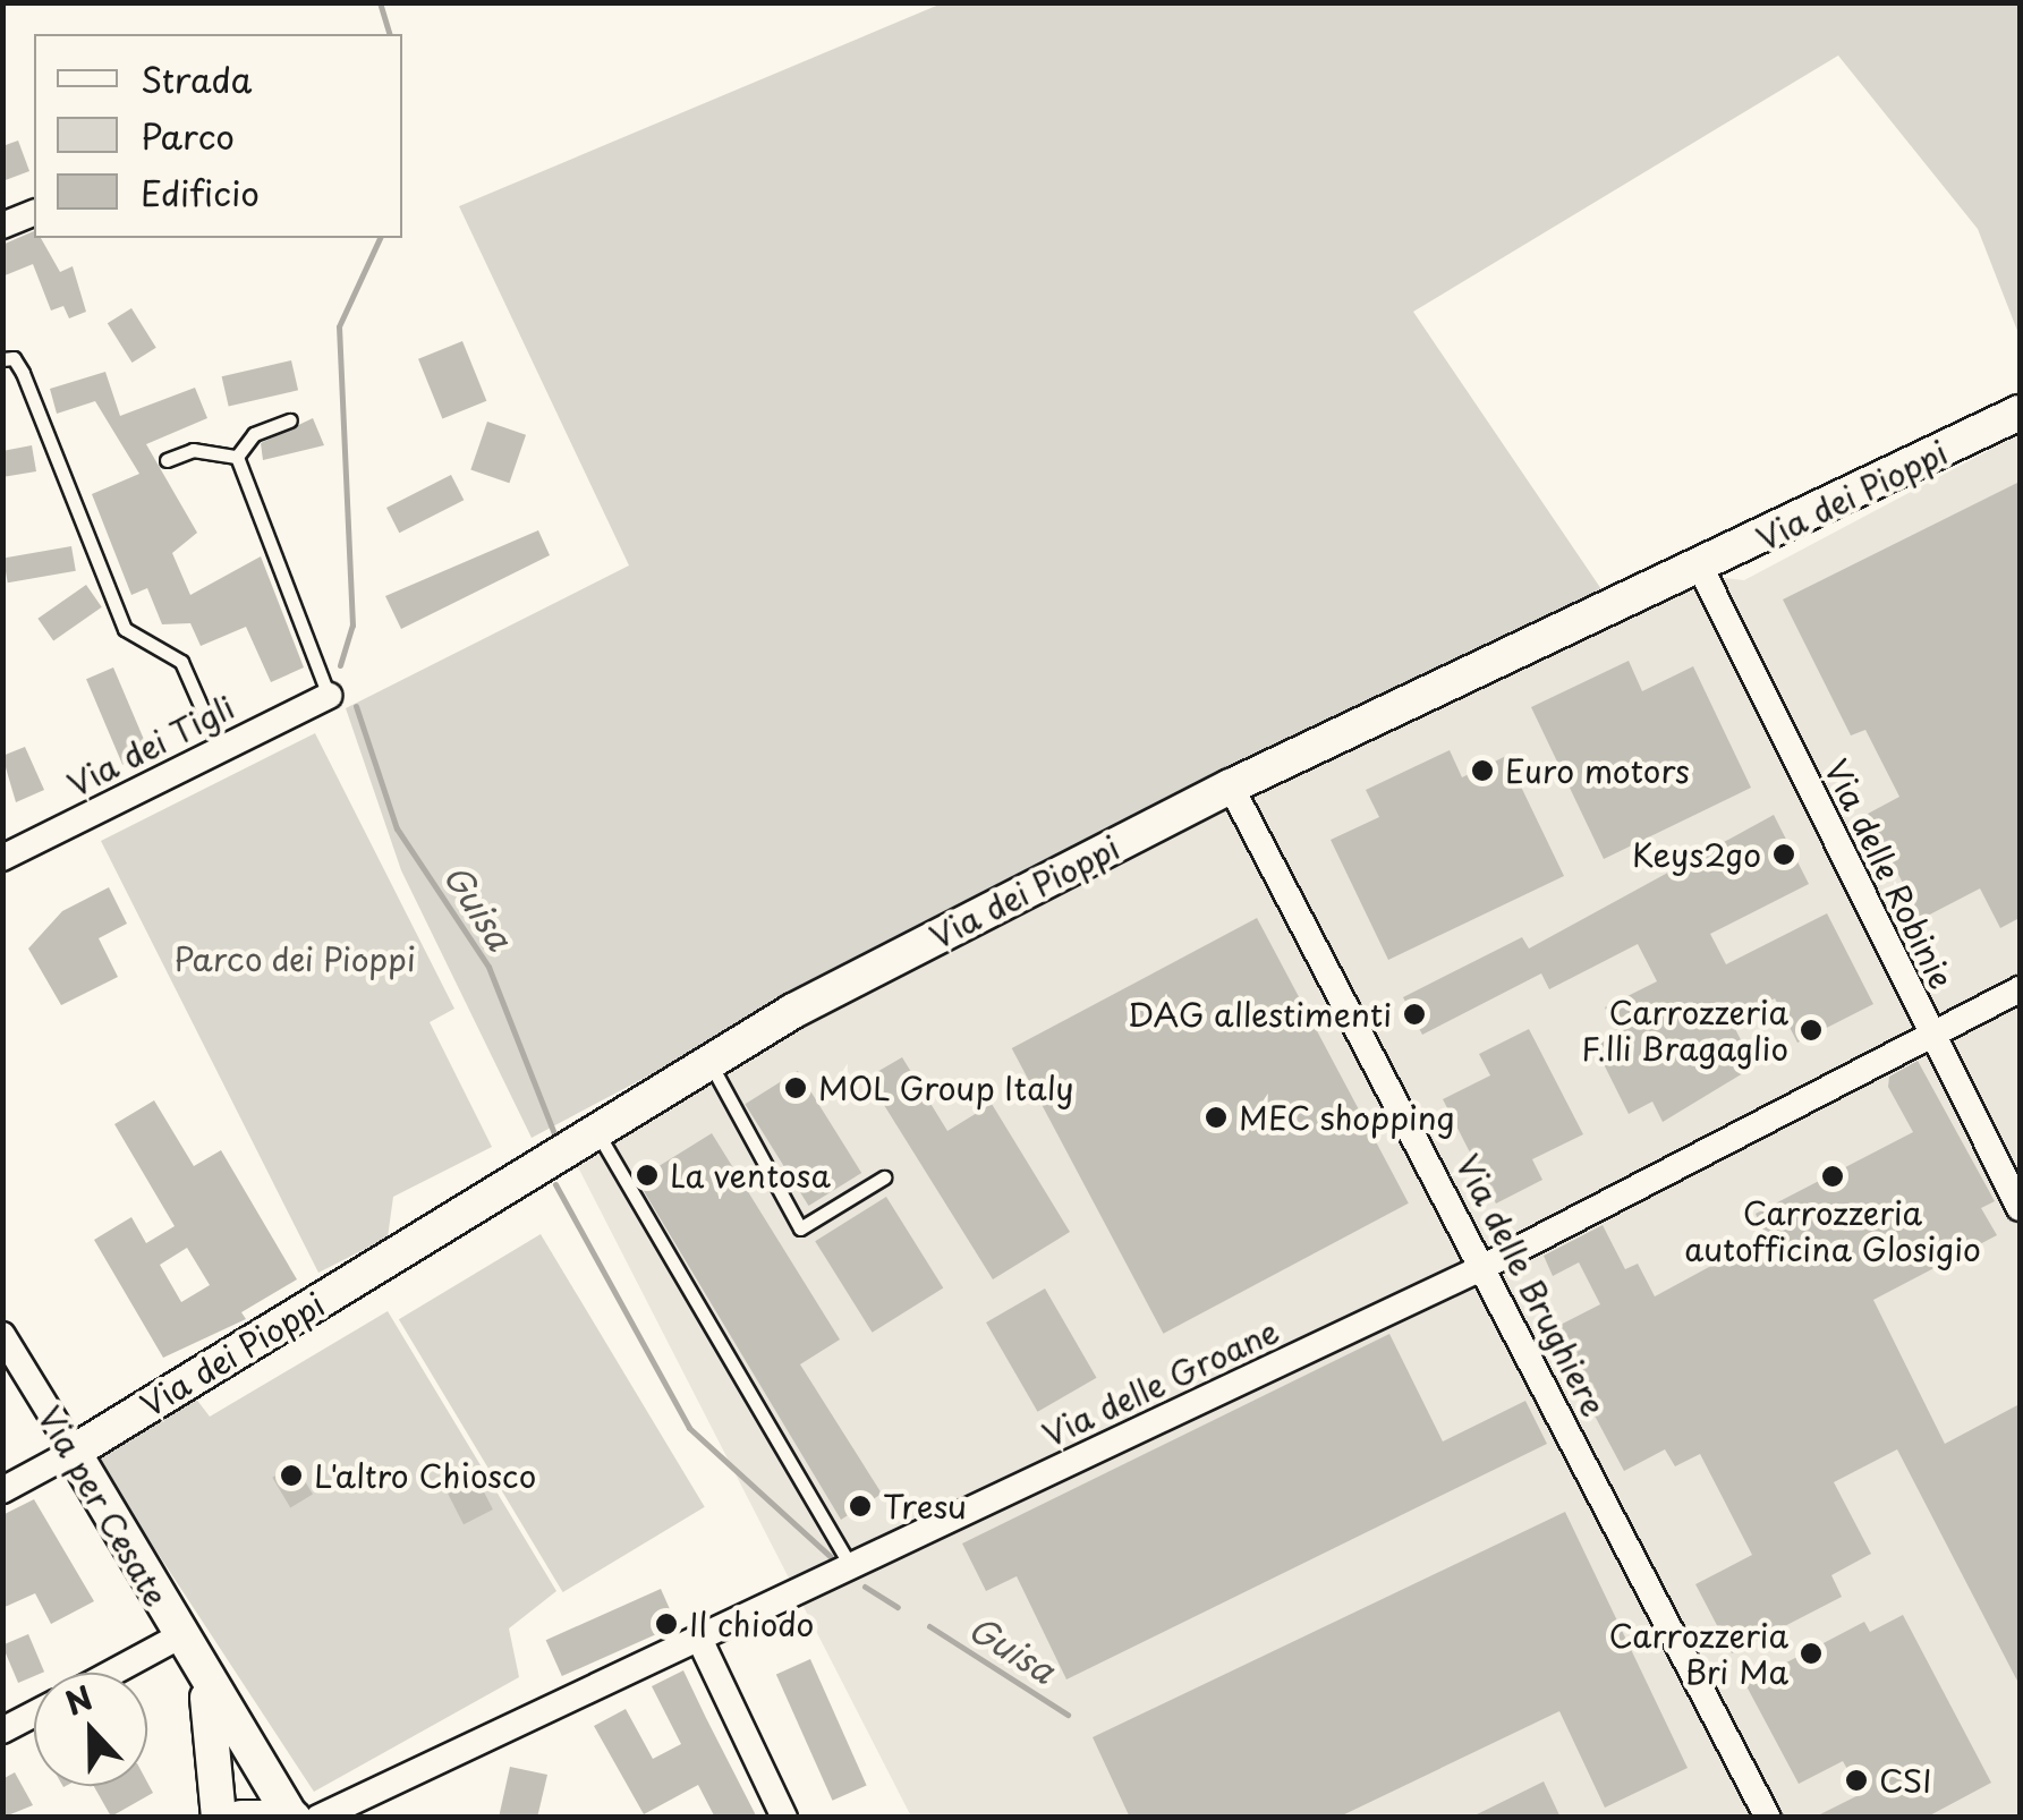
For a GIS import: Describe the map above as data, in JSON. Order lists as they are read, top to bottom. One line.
{"streets":{"street":["Via dei Pioppi","Via dei Tigli","Via delle Robinie","Via delle Brughiere","Via delle Groane","Via per Cesate"]},"crossings":[["Via dei Pioppi","Via delle Robinie"],["Via dei Pioppi","Via delle Brughiere"],["Via dei Pioppi","Via per Cesate"],["Via delle Robinie","Via delle Groane"],["Via delle Brughiere","Via delle Groane"],["Via delle Groane","Via per Cesate"]],"water":["Guisa"],"parks":["Parco dei Pioppi"],"places":["Euro motors","Keys2go","DAG allestimenti","Carrozzeria F.lli Bragaglio","MOL Group Italy","MEC shopping","La ventosa","Carrozzeria autofficina Glosigio","L'altro Chiosco","Tresu","Il chiodo","Carrozzeria Bri Ma","CSI"],"legend":["Strada","Parco","Edificio"],"north":"top"}
